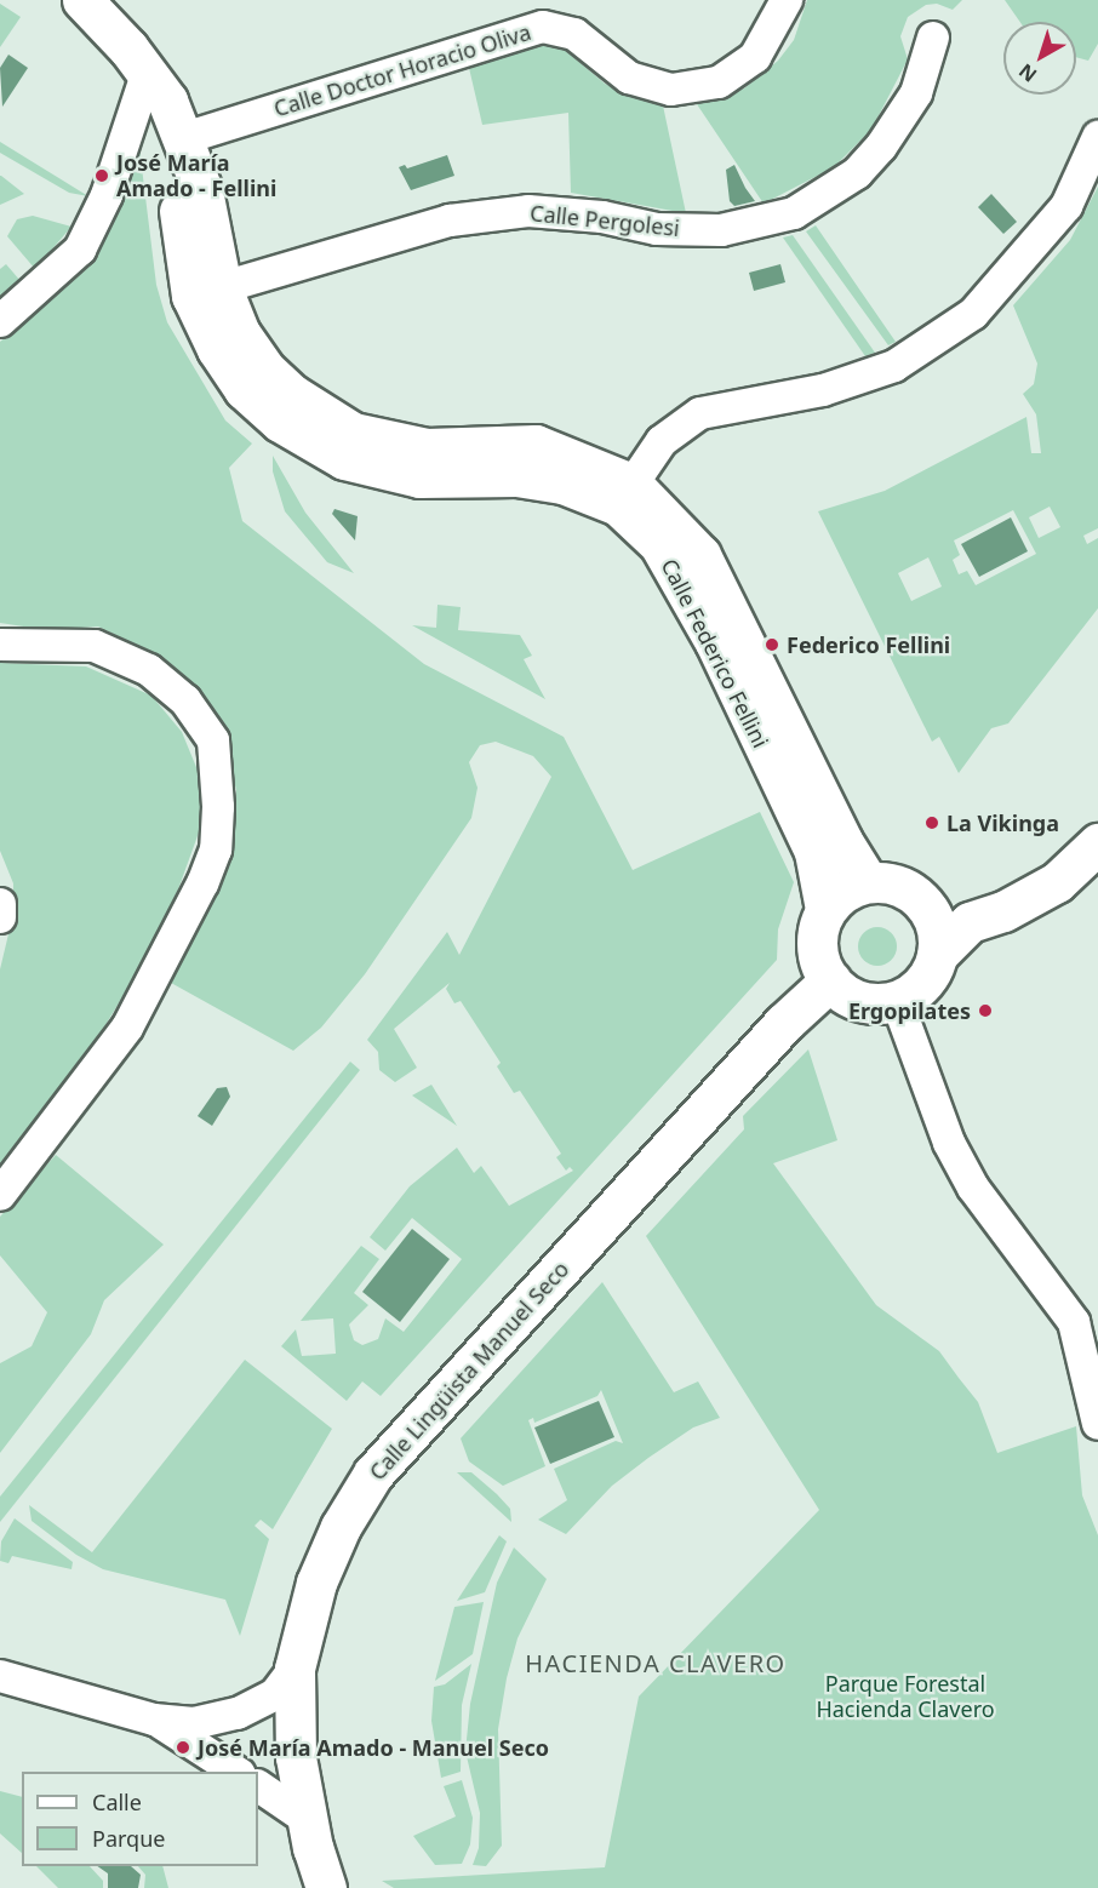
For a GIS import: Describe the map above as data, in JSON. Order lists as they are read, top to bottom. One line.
{"streets":{"street":["Calle Doctor Horacio Oliva","Calle Pergolesi","Calle Federico Fellini","Calle Lingüista Manuel Seco"]},"crossings":[["Calle Doctor Horacio Oliva","Calle Federico Fellini"],["Calle Pergolesi","Calle Federico Fellini"],["Calle Federico Fellini","Calle Lingüista Manuel Seco"]],"districts":["HACIENDA CLAVERO"],"parks":["Parque Forestal Hacienda Clavero"],"places":["José María Amado - Fellini","Federico Fellini","La Vikinga","Ergopilates","José María Amado - Manuel Seco"],"legend":["Calle","Parque"],"north":"bottom left"}
